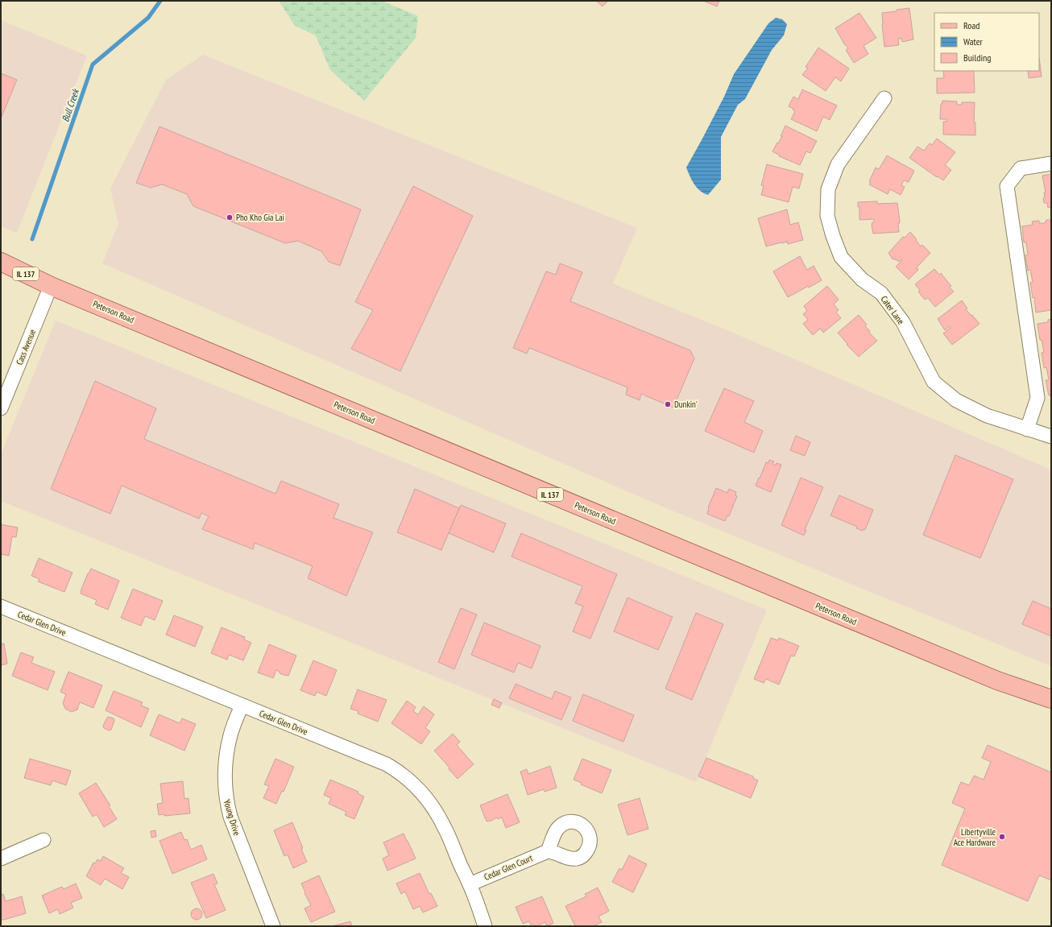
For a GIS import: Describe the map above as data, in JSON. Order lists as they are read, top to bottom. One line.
{"streets":{"main road":["IL 137","Peterson Road"],"street":["Cater Lane","Cass Avenue","Cedar Glen Drive","Young Drive","Cedar Glen Court"]},"crossings":[["Peterson Road","Cass Avenue"],["Cedar Glen Drive","Young Drive"],["Cedar Glen Drive","Cedar Glen Court"]],"water":["Bull Creek"],"places":["Pho Kho Gia Lai","Dunkin'","Libertyville Ace Hardware"],"legend":["Road","Water","Building"]}
